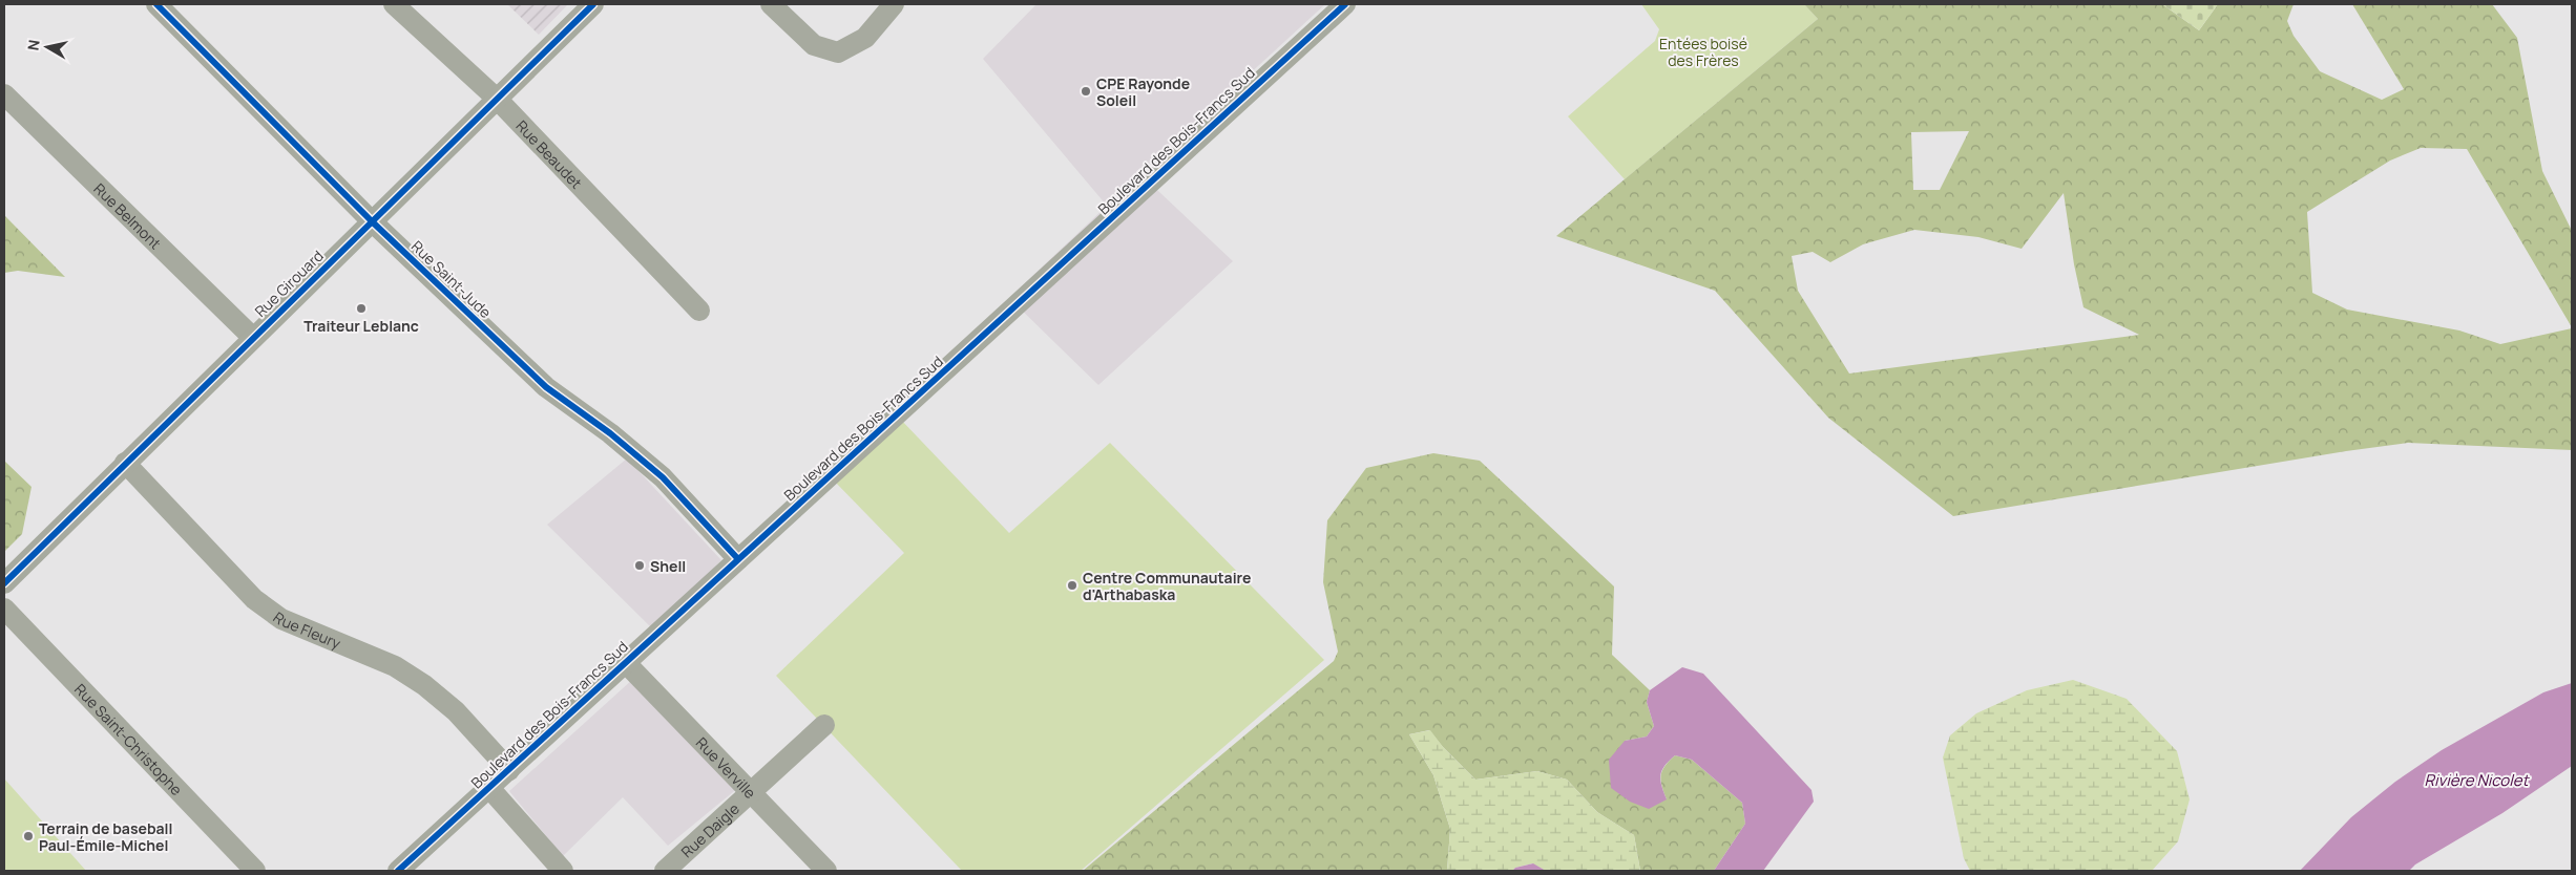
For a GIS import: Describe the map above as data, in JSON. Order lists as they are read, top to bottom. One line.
{"streets":{"street":["Boulevard des Bois-Francs Sud","Rue Beaudet","Rue Belmont","Rue Saint-Jude","Rue Girouard","Rue Fleury","Rue Saint-Christophe","Rue Verville","Rue Daigle"]},"crossings":[["Boulevard des Bois-Francs Sud","Rue Saint-Jude"],["Boulevard des Bois-Francs Sud","Rue Fleury"],["Boulevard des Bois-Francs Sud","Rue Verville"],["Rue Beaudet","Rue Girouard"],["Rue Belmont","Rue Girouard"],["Rue Saint-Jude","Rue Girouard"],["Rue Girouard","Rue Fleury"],["Rue Verville","Rue Daigle"]],"water":["Rivière Nicolet"],"parks":["Entées boisé des Frères"],"places":["CPE Rayonde Soleil","Traiteur Leblanc","Shell","Centre Communautaire d'Arthabaska","Terrain de baseball Paul-Émile-Michel"],"north":"left"}
